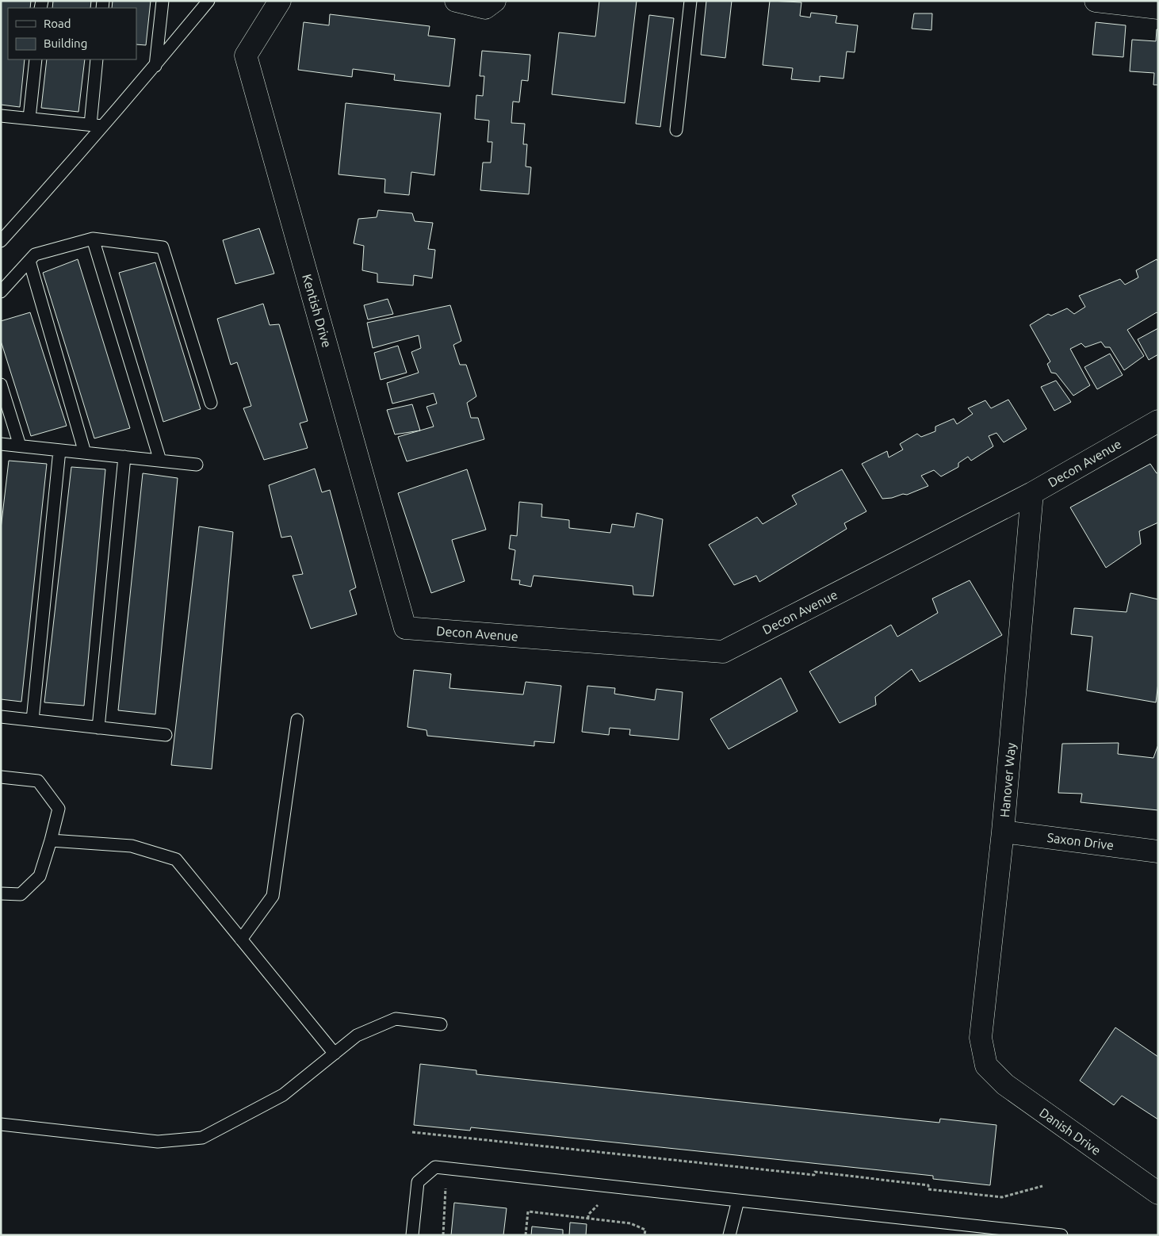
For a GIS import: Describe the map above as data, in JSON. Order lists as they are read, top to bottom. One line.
{"streets":{"street":["Kentish Drive","Decon Avenue","Hanover Way","Saxon Drive","Danish Drive"]},"crossings":[["Kentish Drive","Decon Avenue"],["Decon Avenue","Hanover Way"],["Hanover Way","Saxon Drive"],["Hanover Way","Danish Drive"]],"legend":["Road","Building"]}
